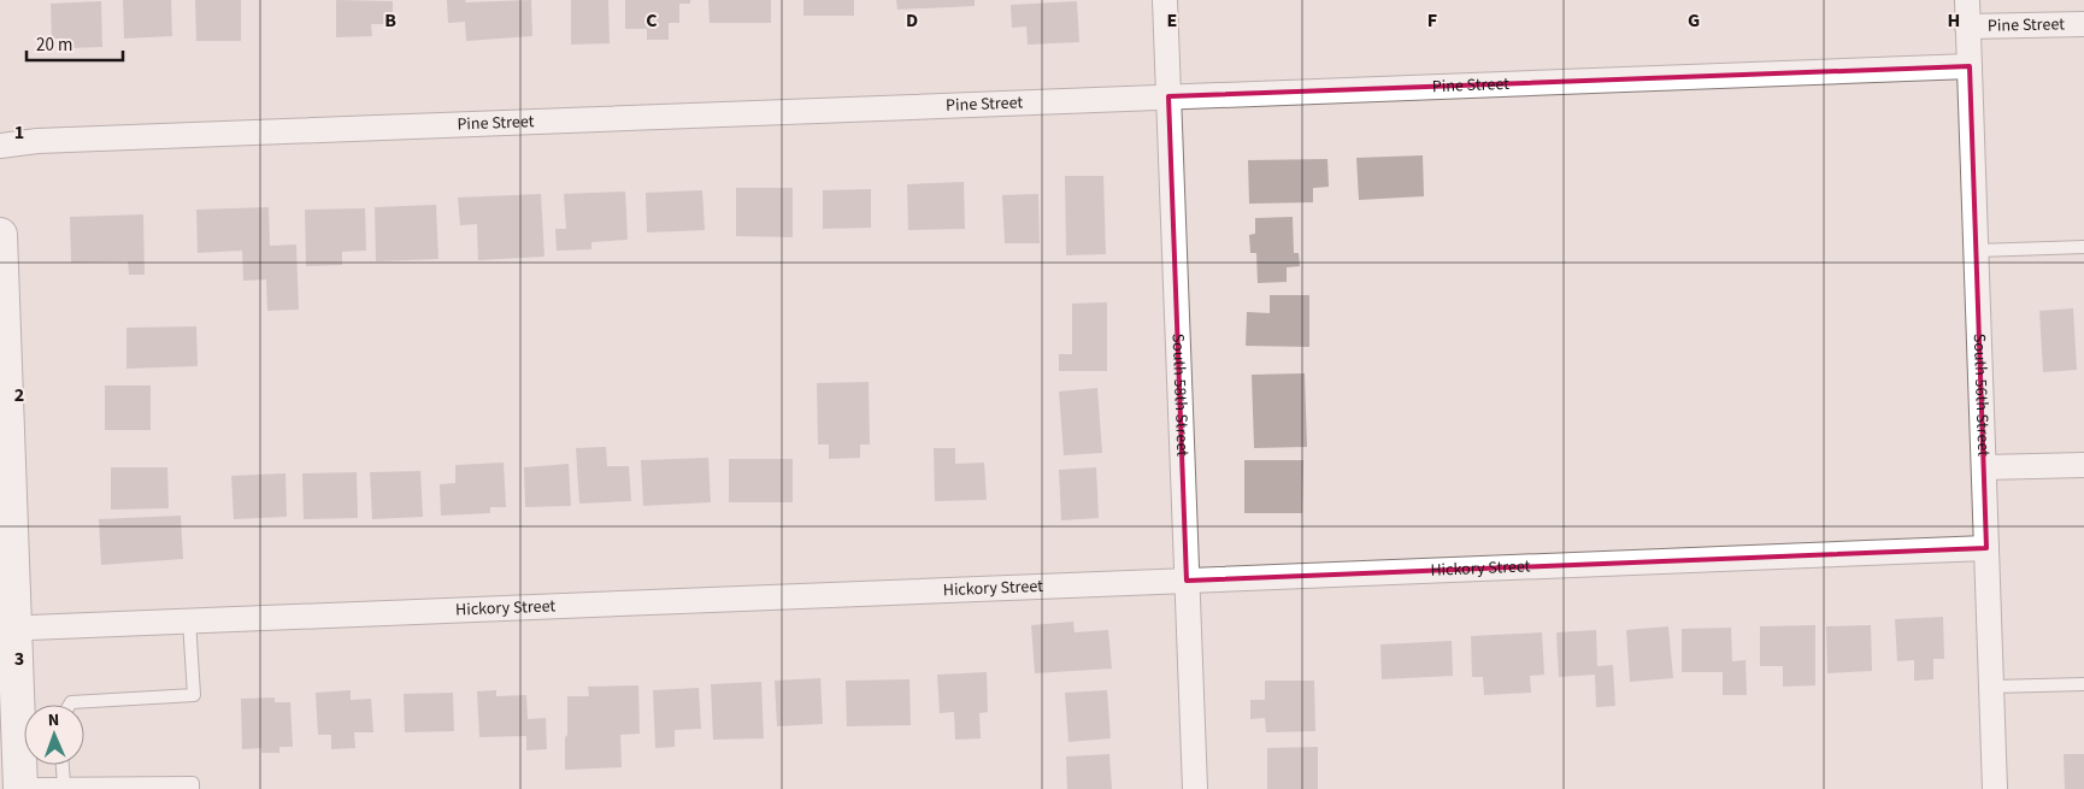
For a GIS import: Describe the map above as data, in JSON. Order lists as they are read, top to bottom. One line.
{"streets":{"street":["Pine Street","South 56th Street","South 58th Street","Hickory Street"]},"crossings":[["Pine Street","South 56th Street"],["Pine Street","South 58th Street"],["South 56th Street","Hickory Street"],["South 58th Street","Hickory Street"]],"scale_bar":"20 m","north":"top","grid":{"columns":["B","C","D","E","F","G","H"],"rows":["1","2","3"]}}
